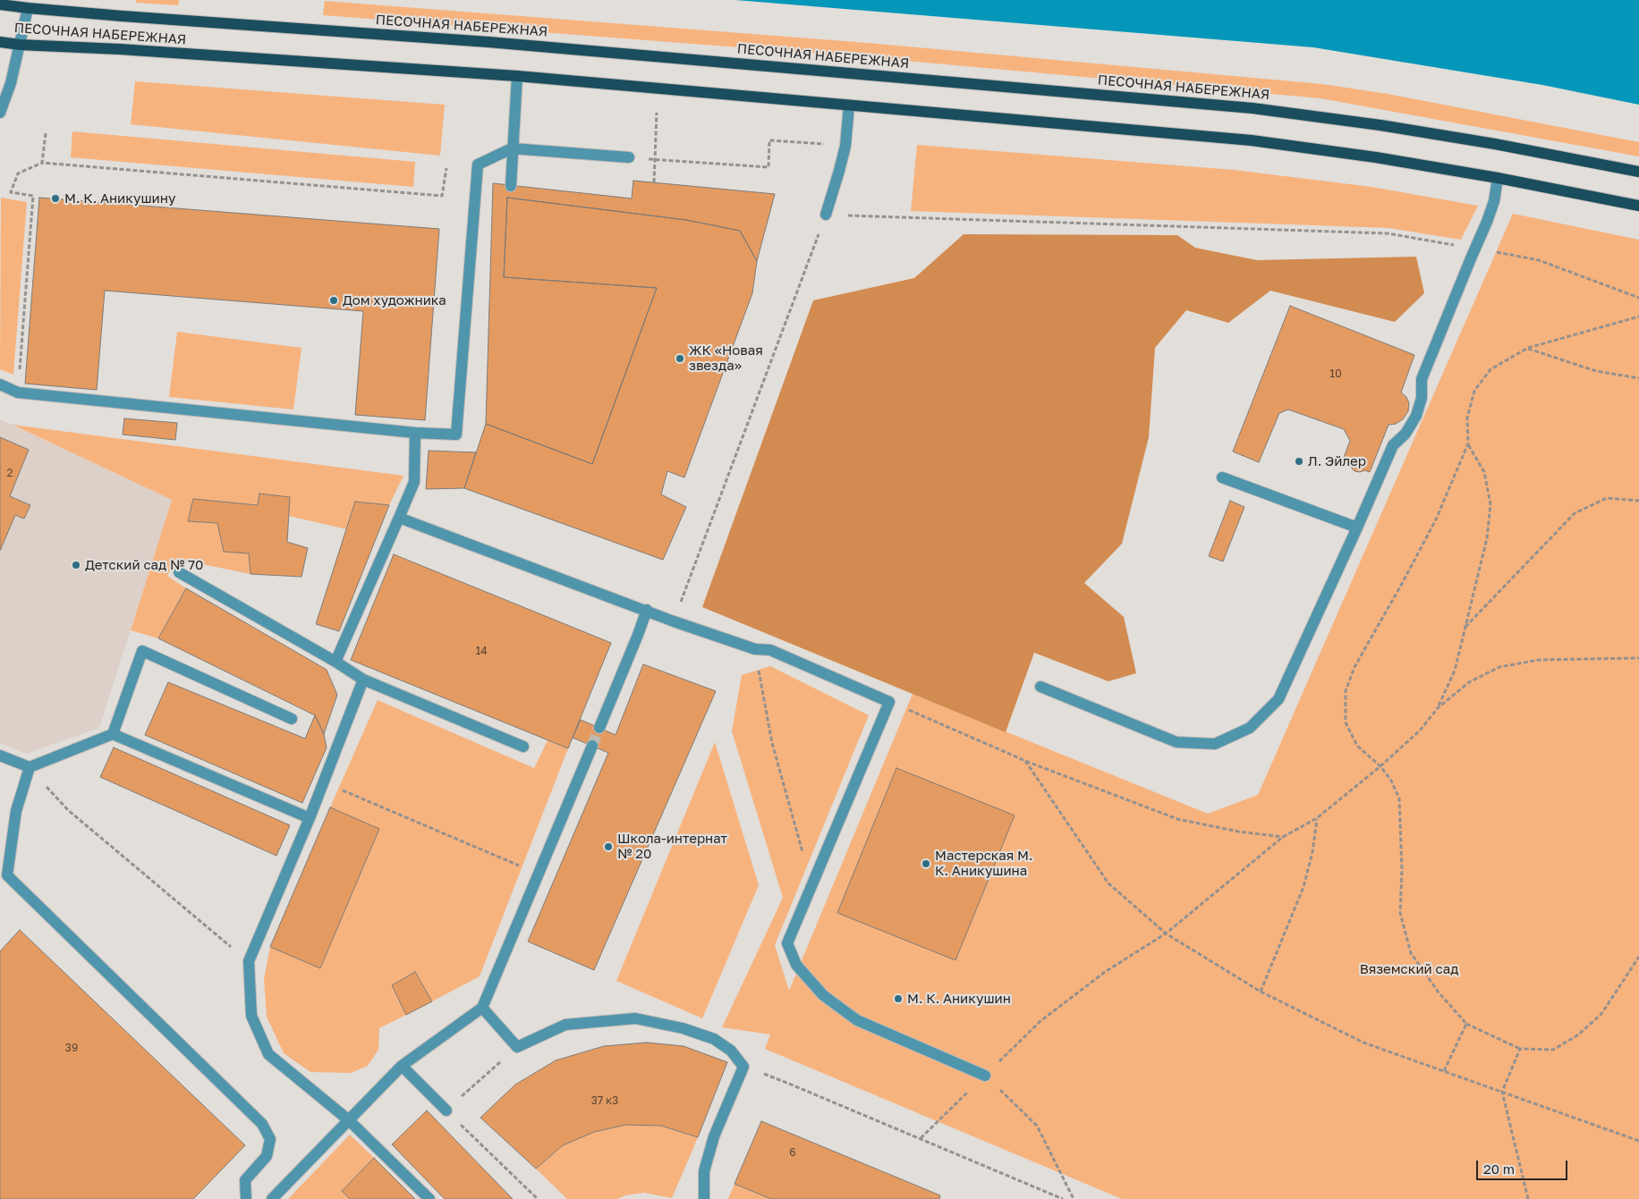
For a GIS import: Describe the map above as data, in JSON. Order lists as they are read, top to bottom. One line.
{"streets":{"main road":["ПЕСОЧНАЯ НАБЕРЕЖНАЯ"]},"parks":["Вяземский сад"],"places":["М. К. Аникушину","Дом художника","ЖК «Новая звезда»","Л. Эйлер","Детский сад № 70","Школа-интернат № 20","Мастерская М. К. Аникушина","М. К. Аникушин"],"house_numbers":["10","2","14","39","37 к3","6"],"scale_bar":"20 m"}
